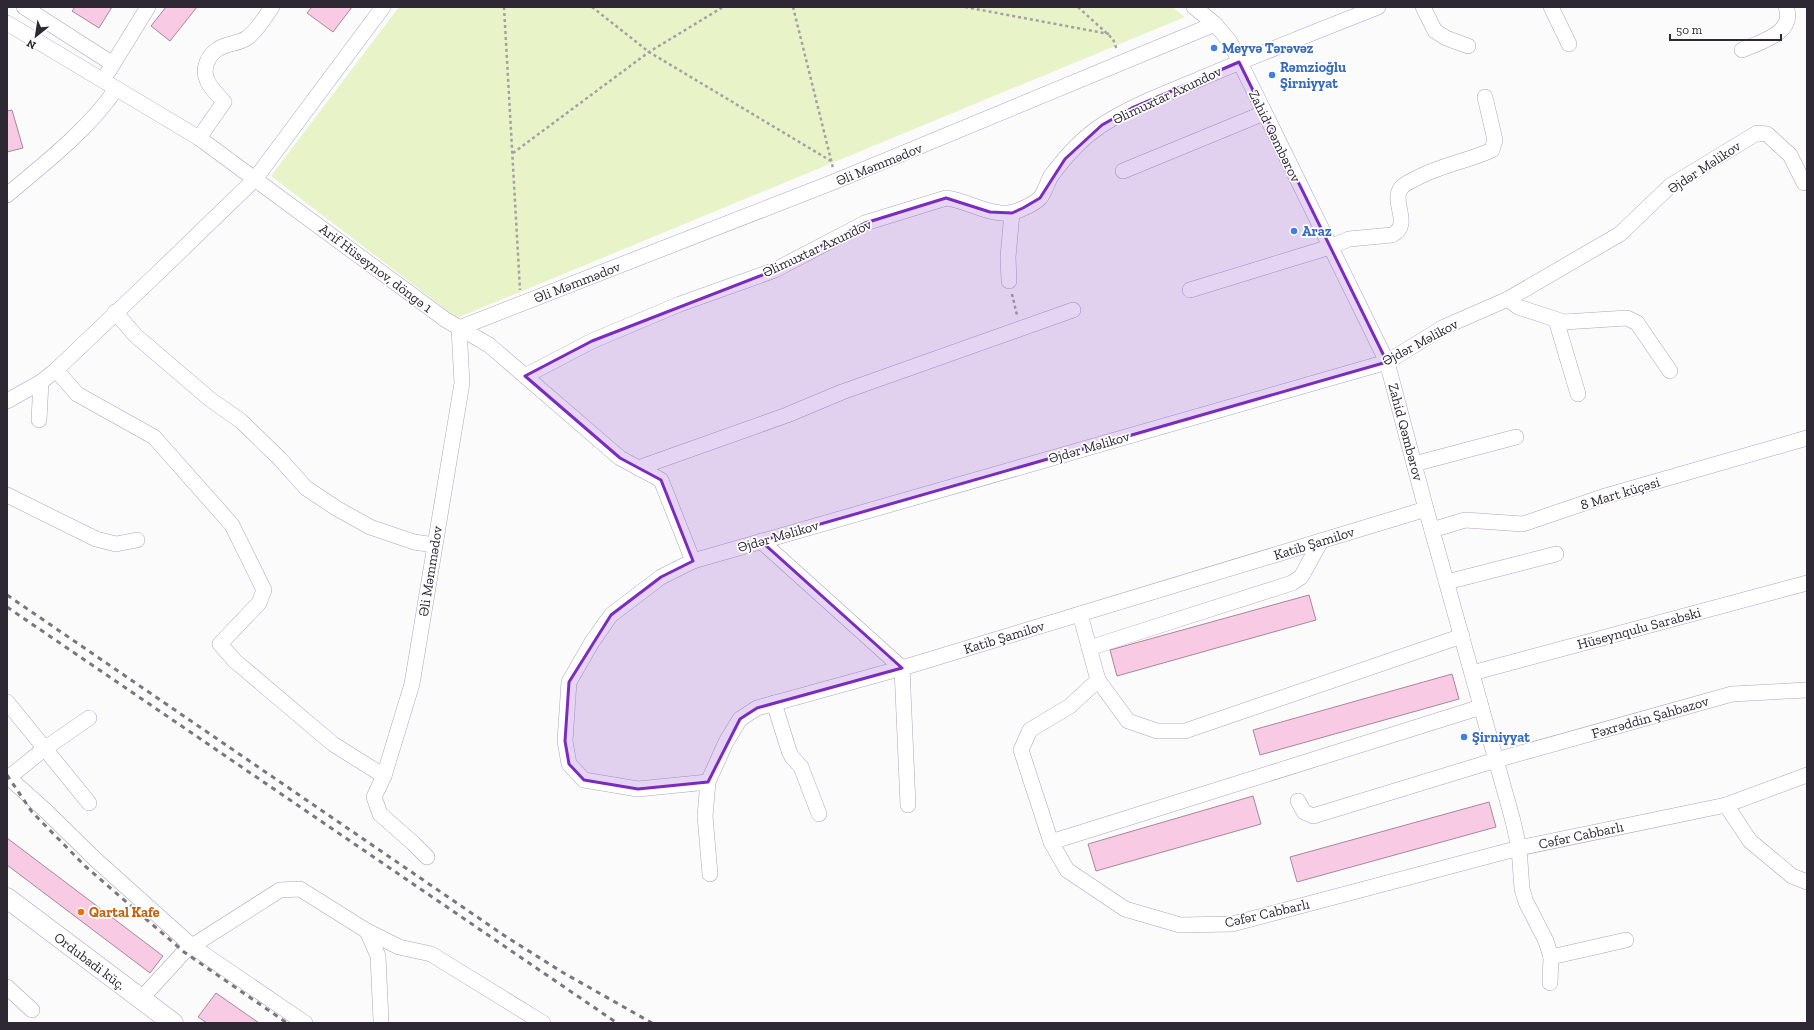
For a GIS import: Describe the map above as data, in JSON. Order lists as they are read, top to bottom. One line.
{"streets":{"main road":["Ordubadi küç."],"street":["Əlimuxtar Axundov","Zahid Qəmbərov","Əli Məmmədov","Əjdər Məlikov","Arif Hüseynov, döngə 1","8 Mart küçəsi","Katib Şamilov","Hüseynqulu Sarabski","Fəxrəddin Şahbazov","Cəfər Cabbarlı"]},"crossings":[["Əlimuxtar Axundov","Zahid Qəmbərov"],["Əlimuxtar Axundov","Arif Hüseynov, döngə 1"],["Zahid Qəmbərov","Əli Məmmədov"],["Zahid Qəmbərov","Əjdər Məlikov"],["Zahid Qəmbərov","8 Mart küçəsi"],["Zahid Qəmbərov","Katib Şamilov"],["Zahid Qəmbərov","Hüseynqulu Sarabski"],["Zahid Qəmbərov","Fəxrəddin Şahbazov"],["Zahid Qəmbərov","Cəfər Cabbarlı"],["Əli Məmmədov","Arif Hüseynov, döngə 1"],["Əjdər Məlikov","Arif Hüseynov, döngə 1"],["Əjdər Məlikov","Katib Şamilov"]],"places":["Meyvə Tərəvəz","Rəmzioğlu Şirniyyat","Araz","Şirniyyat","Qartal Kafe"],"scale_bar":"50 m","north":"bottom left"}
